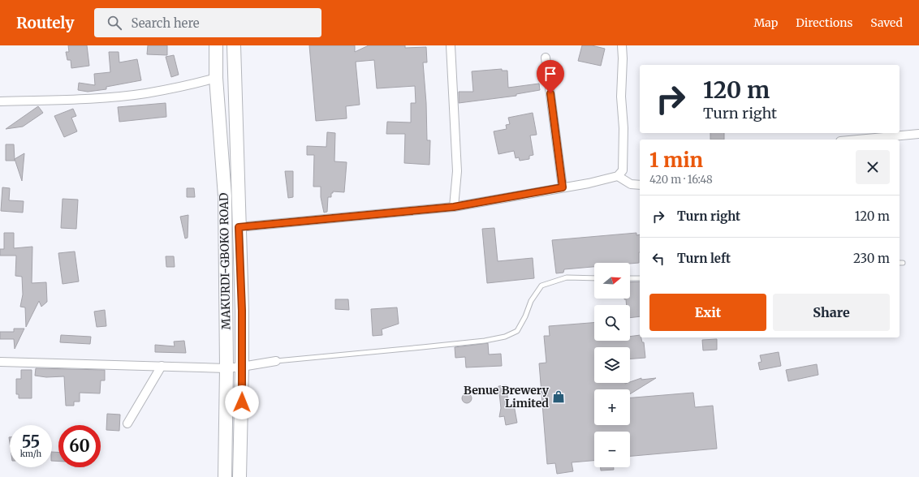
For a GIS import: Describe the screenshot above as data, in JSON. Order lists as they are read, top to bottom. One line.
{"streets":{"main road":["MAKURDI-GBOKO ROAD"]},"places":{"shop":["Benue Brewery Limited"]},"north":"right","page":{"header":"Routely","search":"Search here","nav":["Map","Directions","Saved"],"turn":["120 m","Turn right"],"heading":["1 min","420 m · 16:48"],"list":[{"name":"Turn right","value":"120 m"},{"name":"Turn left","value":"230 m"}],"map_buttons":["+","−"],"buttons":["Exit","Share"],"speed":"55 km/h","limit":"60"}}
